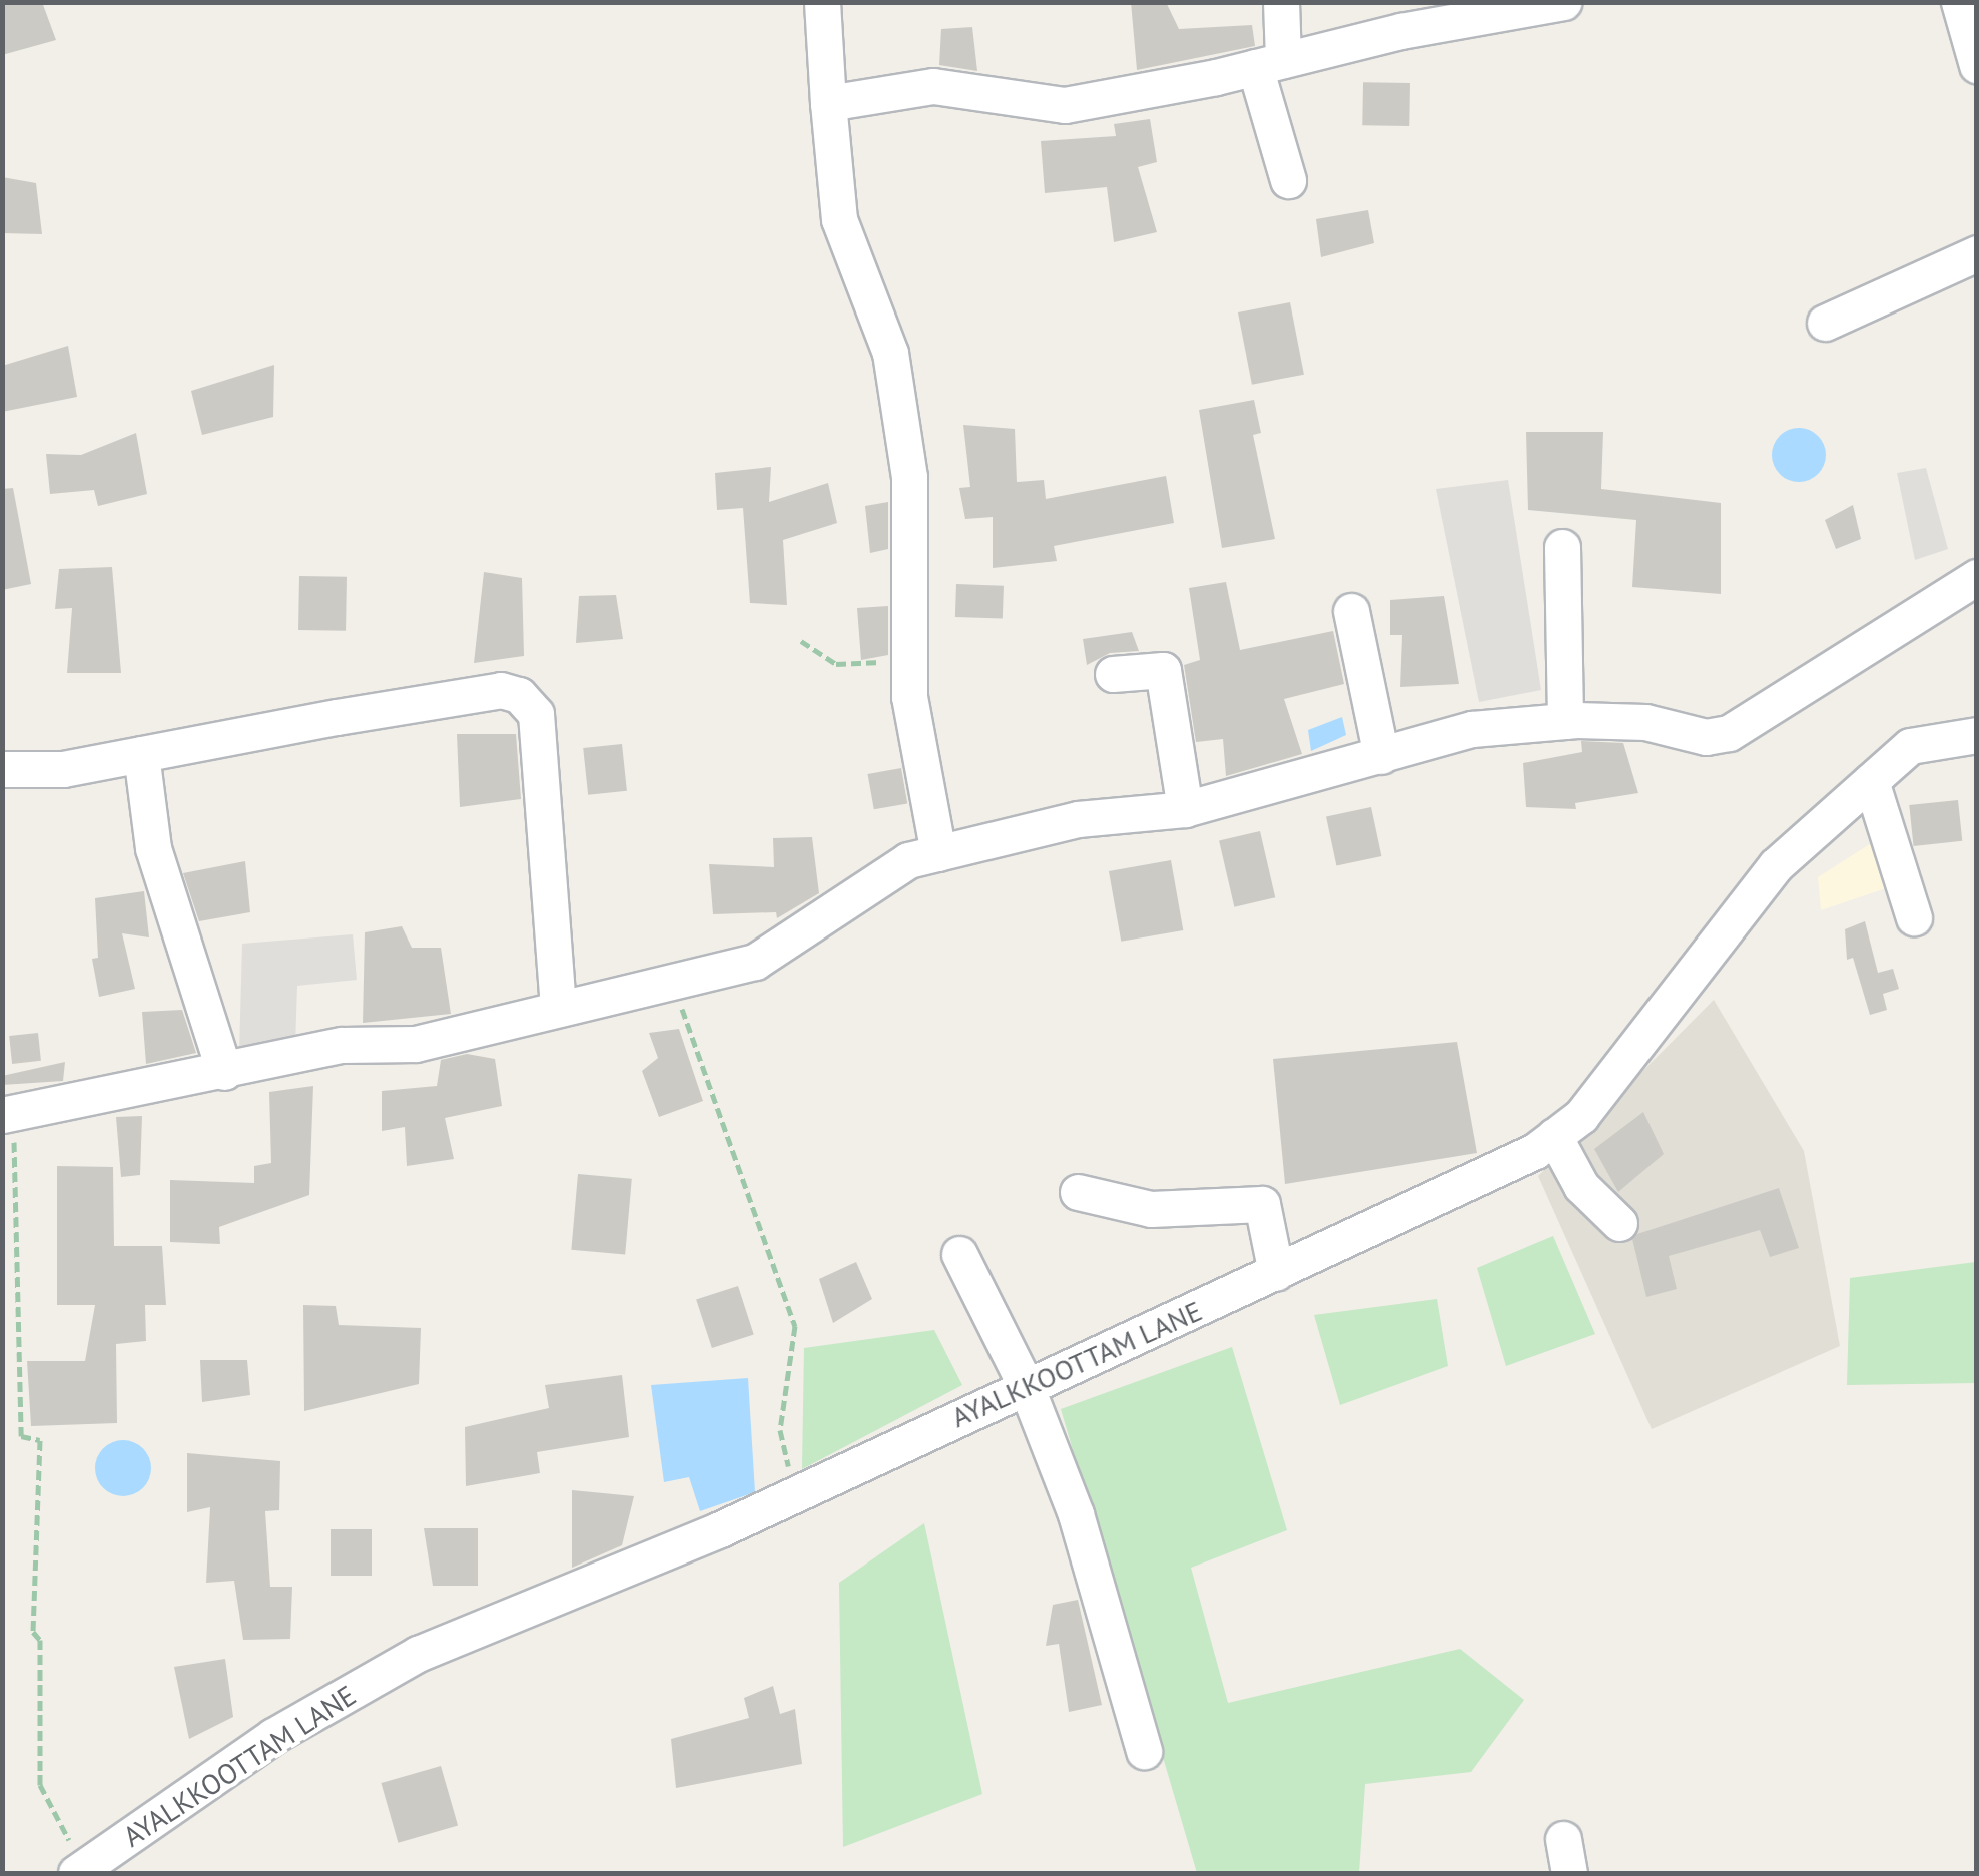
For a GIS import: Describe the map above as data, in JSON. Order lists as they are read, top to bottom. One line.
{"streets":{"street":["AYALKKOOTTAM LANE"]}}
